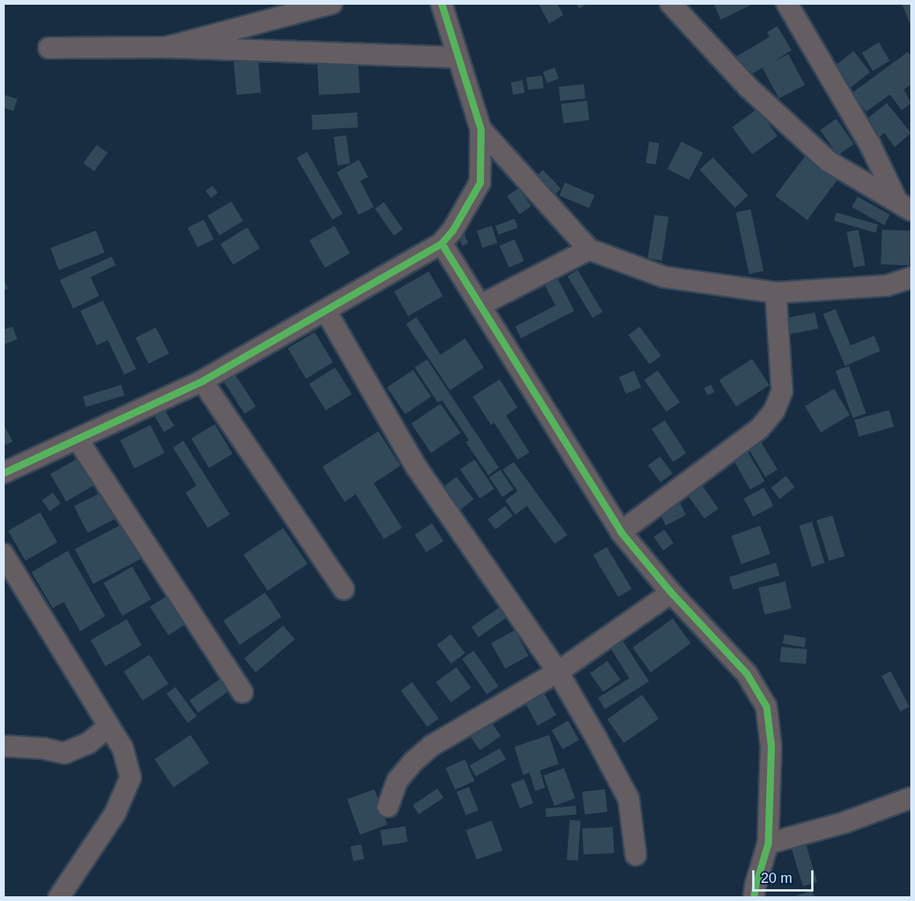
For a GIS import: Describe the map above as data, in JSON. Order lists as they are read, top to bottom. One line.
{"scale_bar":"20 m"}
